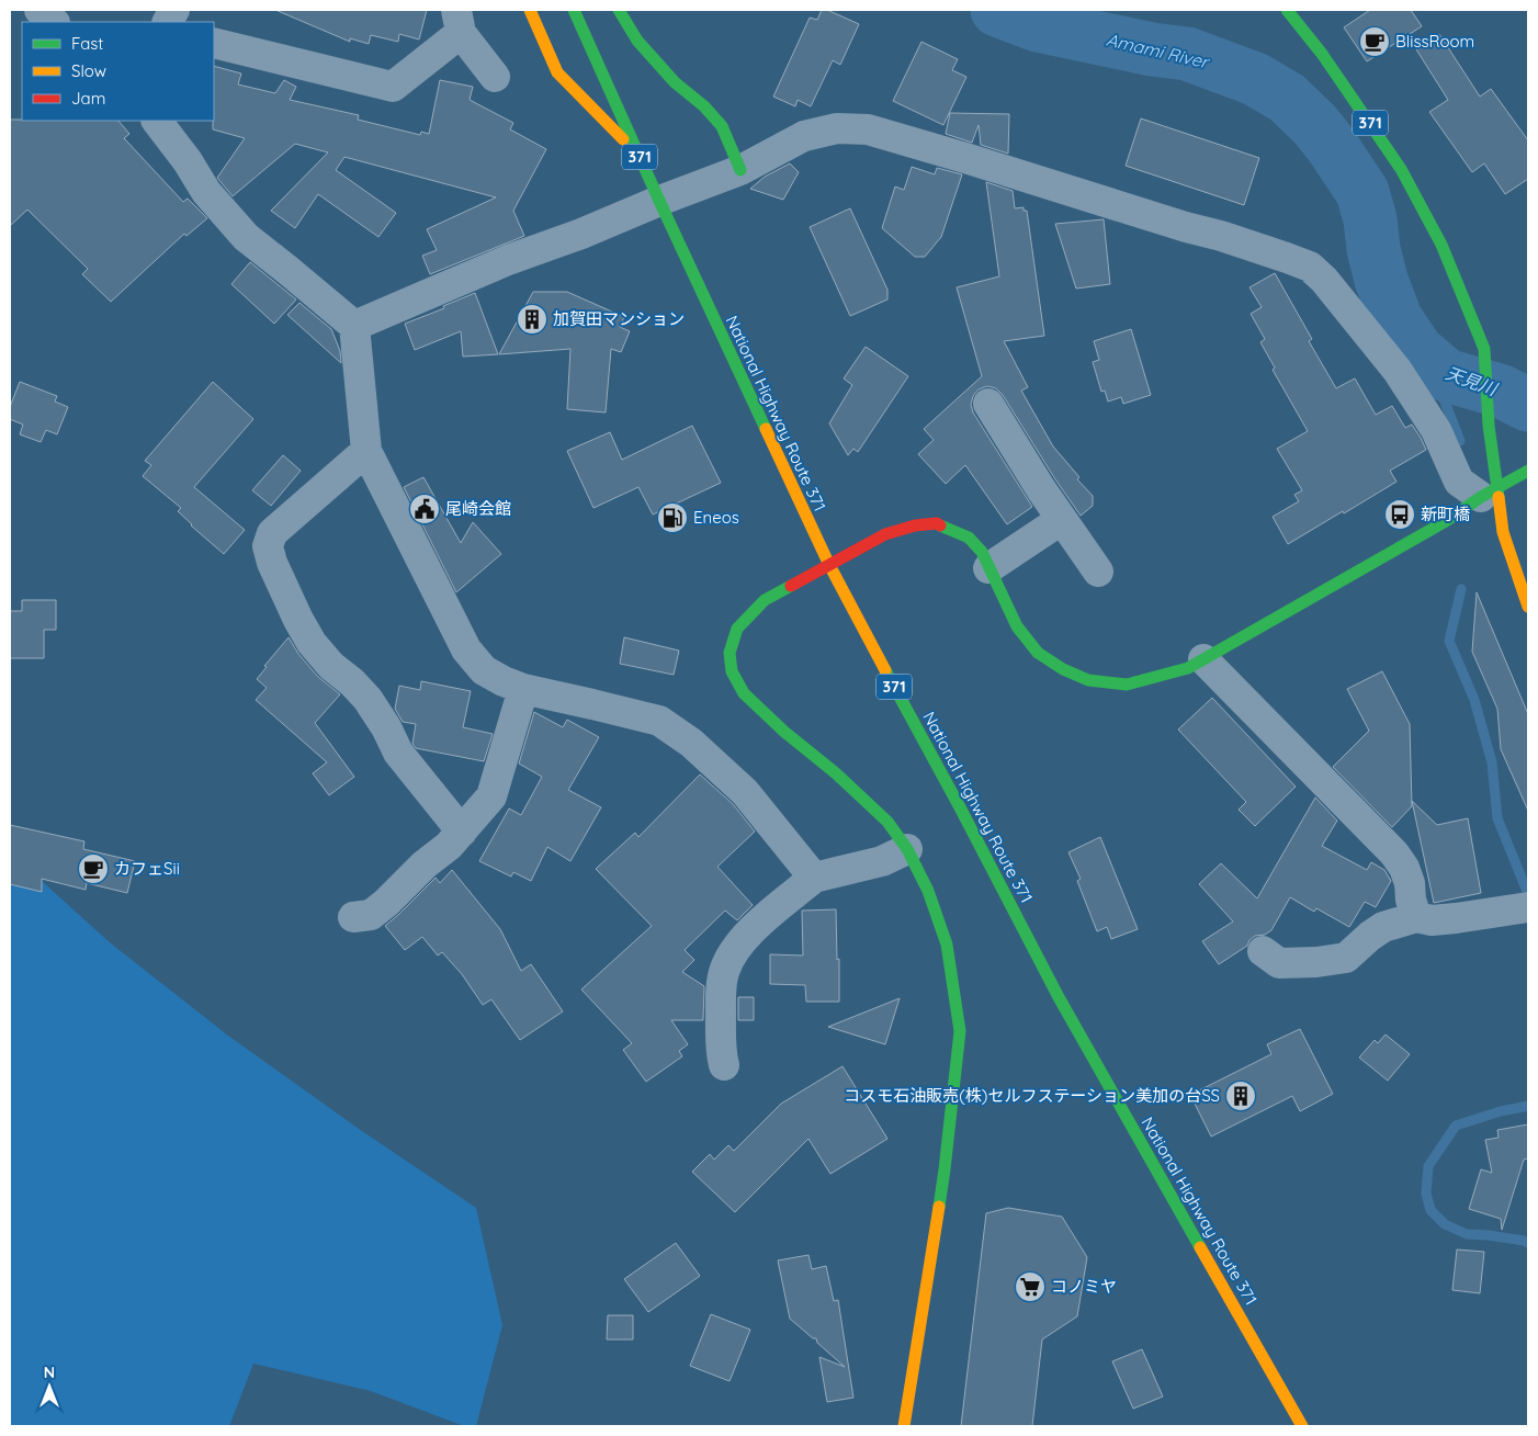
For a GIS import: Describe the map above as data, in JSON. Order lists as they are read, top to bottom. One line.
{"streets":{"main road":["371","National Highway Route 371"]},"crossings":[["371","National Highway Route 371"]],"water":["Amami River","天見川"],"places":{"cafe":["BlissRoom","カフェSii"],"building":["加賀田マンション","コスモ石油販売(株)セルフステーション美加の台SS"],"public building":["尾崎会館"],"bus stop":["新町橋"],"fuel station":["Eneos"],"supermarket":["コノミヤ"]},"legend":["Fast","Slow","Jam"],"north":"top"}
